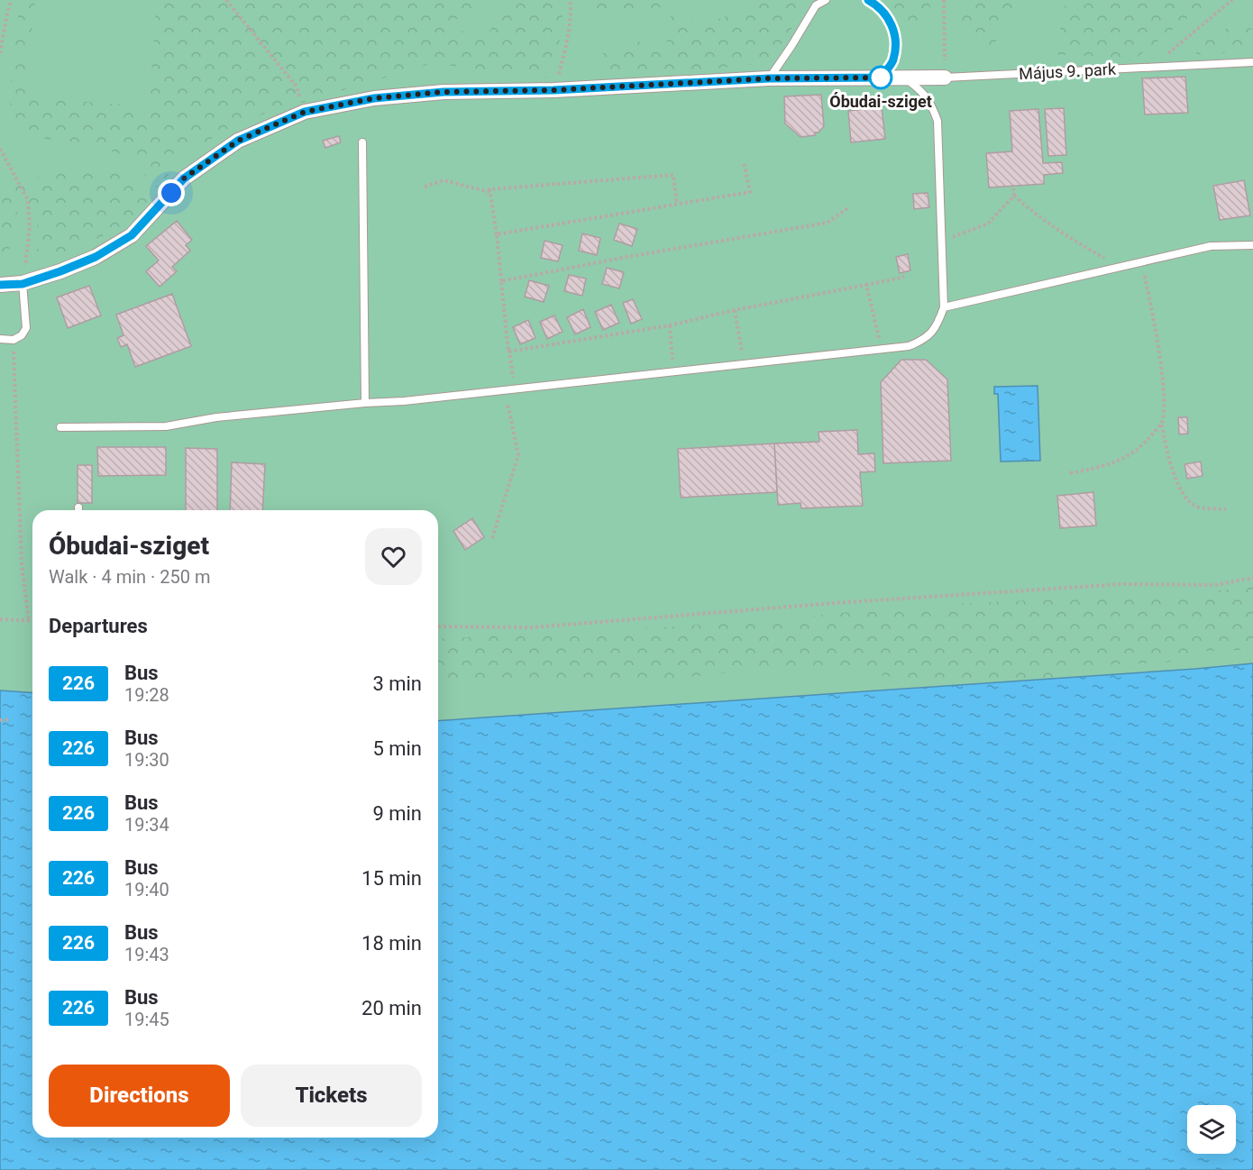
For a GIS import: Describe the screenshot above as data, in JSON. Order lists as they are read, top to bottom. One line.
{"streets":{"street":["Május 9. park"]},"places":["Óbudai-sziget"],"lines":["bus line 226"],"page":{"heading":[["Óbudai-sziget","Walk · 4 min · 250 m"],"Departures"],"list":[{"mark":"226","name":"Bus","note":"19:28","value":"3 min"},{"mark":"226","name":"Bus","note":"19:30","value":"5 min"},{"mark":"226","name":"Bus","note":"19:34","value":"9 min"},{"mark":"226","name":"Bus","note":"19:40","value":"15 min"},{"mark":"226","name":"Bus","note":"19:43","value":"18 min"},{"mark":"226","name":"Bus","note":"19:45","value":"20 min"}],"buttons":["Directions","Tickets"]}}
